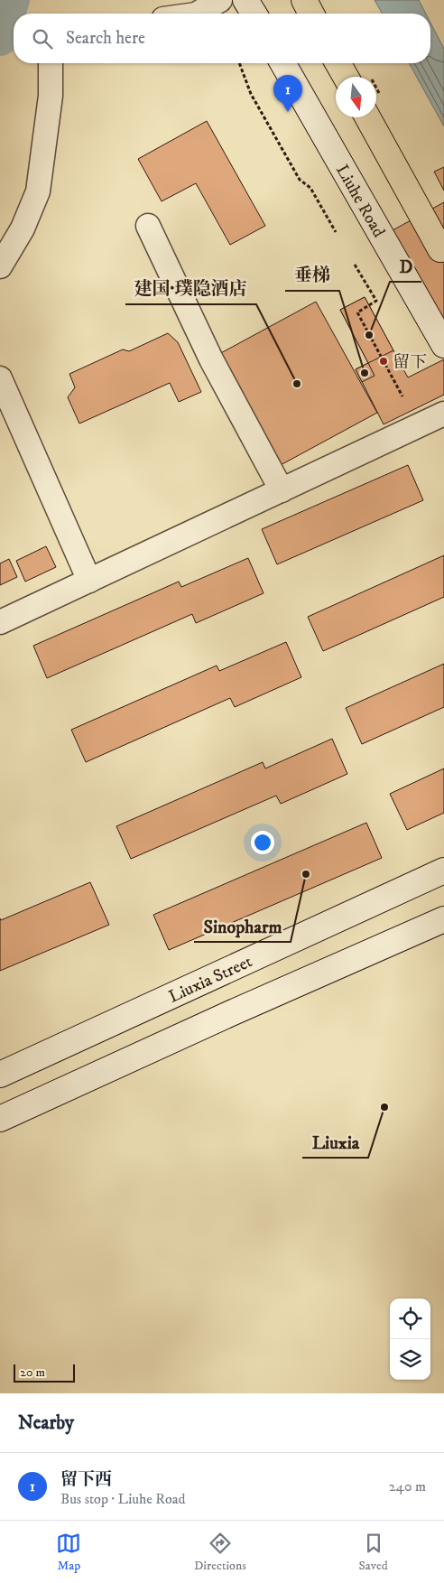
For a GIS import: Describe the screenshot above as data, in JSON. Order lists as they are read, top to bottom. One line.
{"streets":{"main road":["Liuhe Road","Liuxia Street"]},"places":["D","留下","垂梯","建国·璞隐酒店","Sinopharm","Liuxia"],"scale_bar":"20 m","north":"bottom","page":{"search":"Search here","pins":"1","scale":"20 m","heading":"Nearby","list":[{"mark":"1","name":"留下西","note":"Bus stop · Liuhe Road","value":"240 m"}],"nav":["Map","Directions","Saved"]}}
